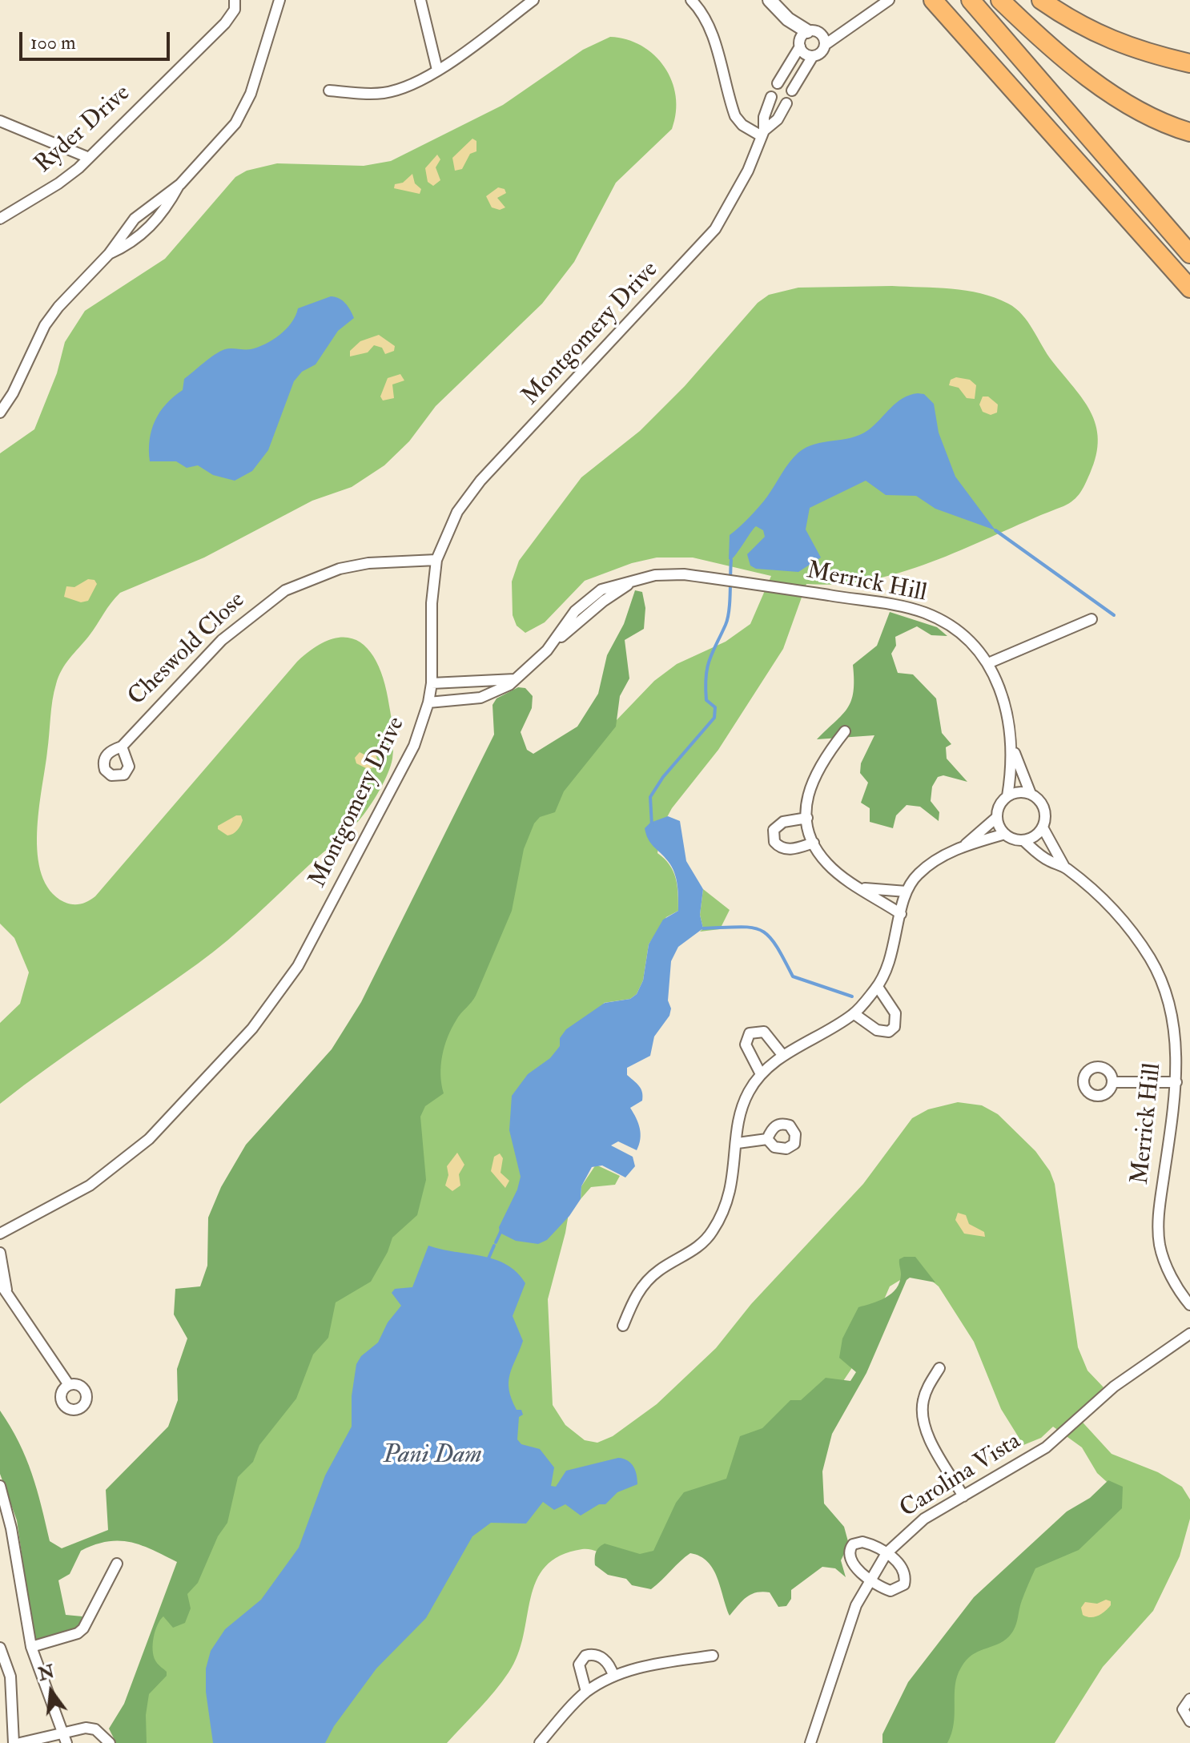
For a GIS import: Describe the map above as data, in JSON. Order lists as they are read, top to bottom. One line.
{"streets":{"street":["Ryder Drive","Montgomery Drive","Merrick Hill","Cheswold Close","Carolina Vista"]},"crossings":[["Montgomery Drive","Merrick Hill"],["Montgomery Drive","Cheswold Close"]],"water":["Pani Dam"],"scale_bar":"100 m","north":"top"}
